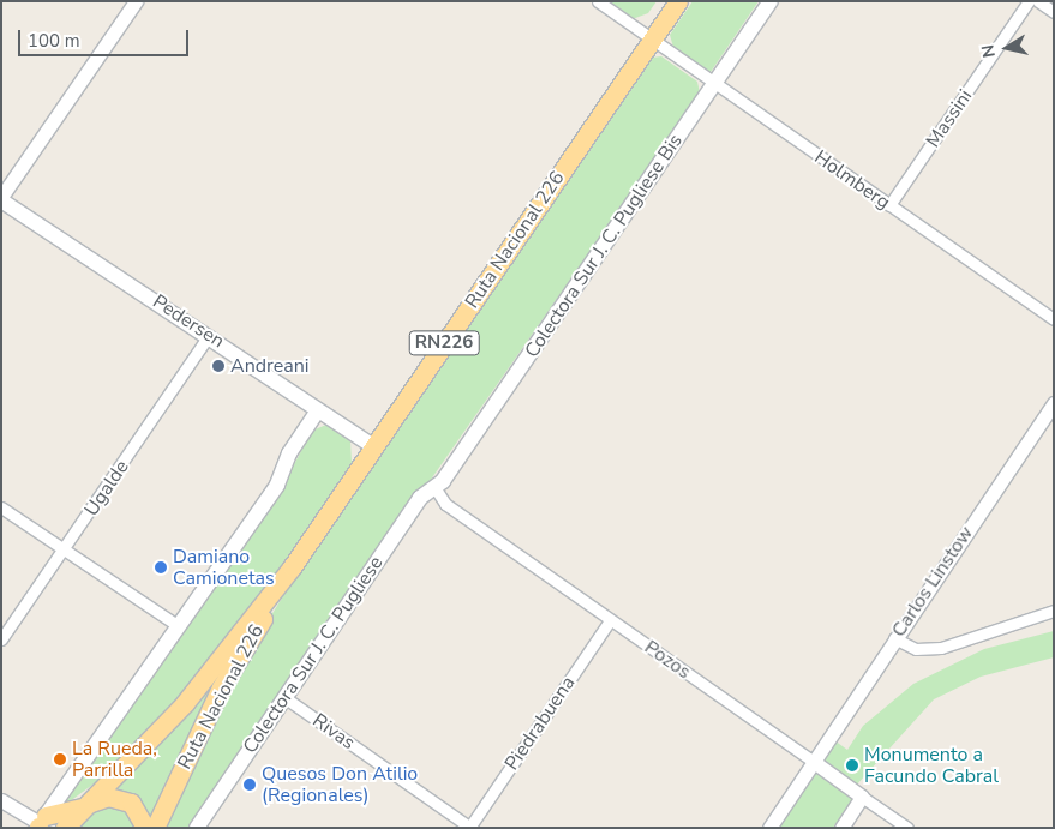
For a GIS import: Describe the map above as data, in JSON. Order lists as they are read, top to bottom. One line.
{"streets":{"highway":["Ruta Nacional 226","RN226"],"main road":["Colectora Sur J. C. Pugliese Bis","Pedersen","Colectora Sur J. C. Pugliese"],"street":["Massini","Holmberg","Ugalde","Carlos Linstow","Pozos","Piedrabuena","Rivas"]},"crossings":[["Massini","Holmberg"],["Holmberg","Ruta Nacional 226"],["Holmberg","Colectora Sur J. C. Pugliese Bis"],["Ruta Nacional 226","Pedersen"],["Colectora Sur J. C. Pugliese Bis","Colectora Sur J. C. Pugliese"],["Colectora Sur J. C. Pugliese Bis","Pozos"],["Pedersen","Ugalde"],["Carlos Linstow","Pozos"],["Colectora Sur J. C. Pugliese","Pozos"],["Colectora Sur J. C. Pugliese","Rivas"],["Pozos","Piedrabuena"],["Piedrabuena","Rivas"]],"places":["Andreani","Damiano Camionetas","La Rueda, Parrilla","Monumento a Facundo Cabral","Quesos Don Atilio (Regionales)"],"scale_bar":"100 m","north":"left"}
